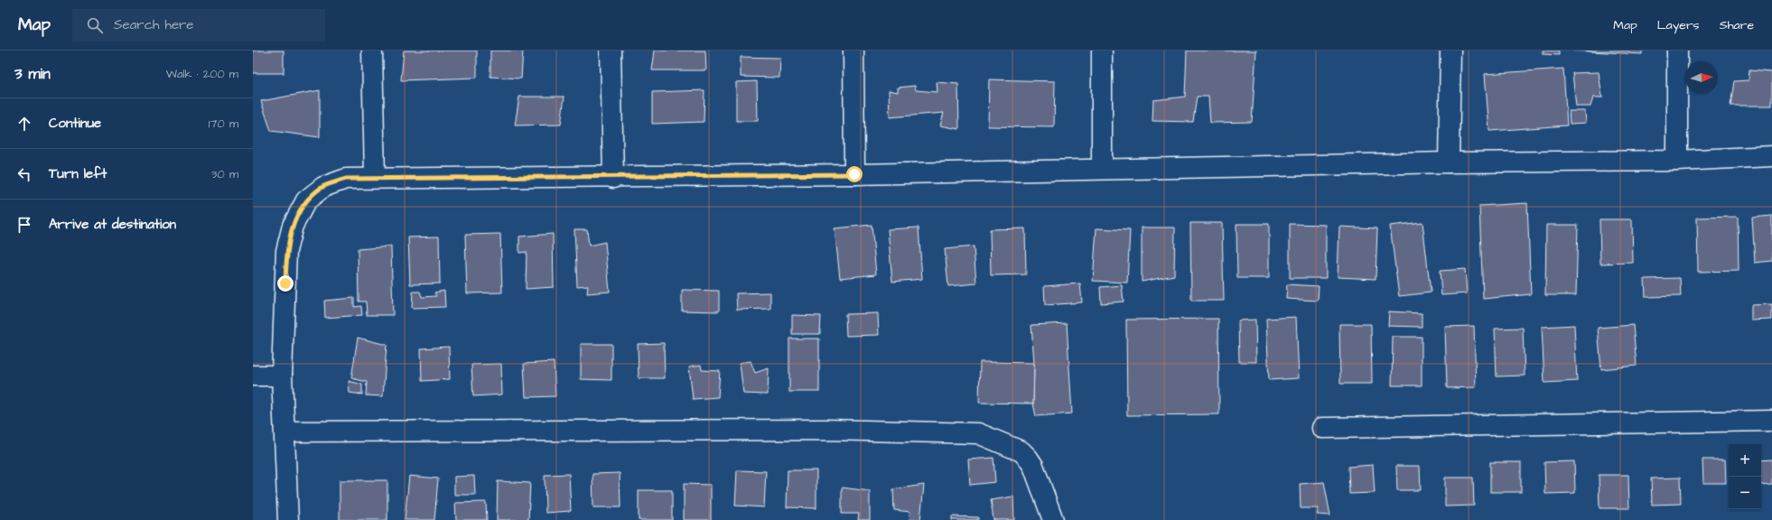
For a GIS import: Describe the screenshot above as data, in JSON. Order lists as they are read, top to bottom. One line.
{"north":"right","page":{"header":"Map","search":"Search here","nav":["Map","Layers","Share"],"heading":["3 min","Walk · 200 m"],"list":[["Continue","170 m"],["Turn left","30 m"],"Arrive at destination"],"map_buttons":["+","−"]}}
